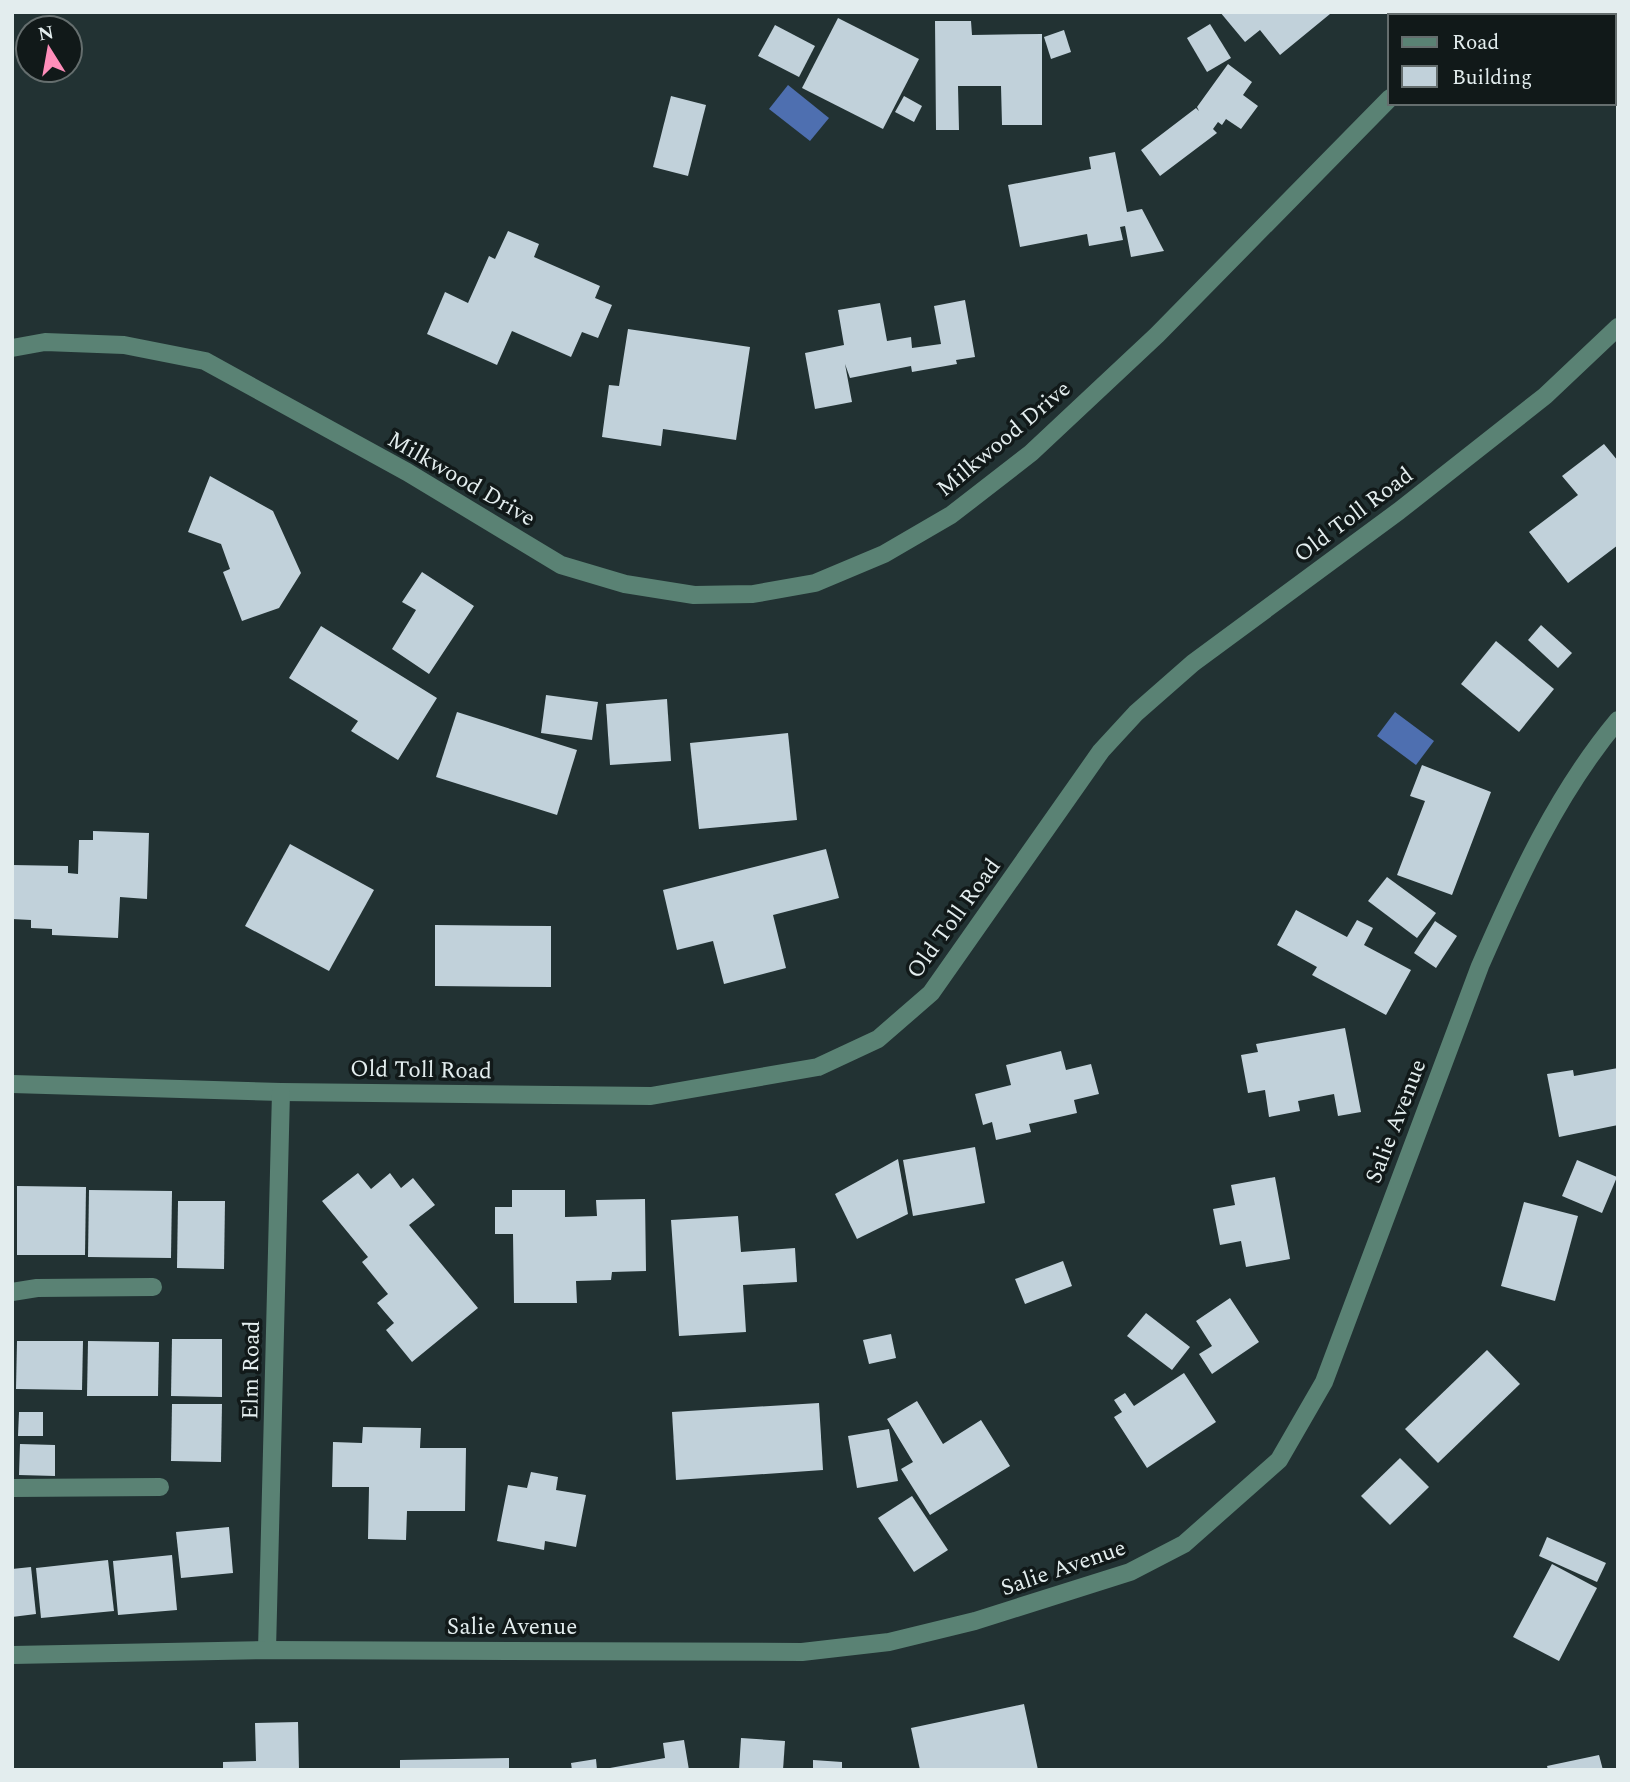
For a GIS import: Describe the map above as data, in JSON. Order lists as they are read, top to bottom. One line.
{"streets":{"street":["Milkwood Drive","Old Toll Road","Salie Avenue","Elm Road"]},"crossings":[["Old Toll Road","Elm Road"],["Salie Avenue","Elm Road"]],"legend":["Road","Building"],"north":"top"}
